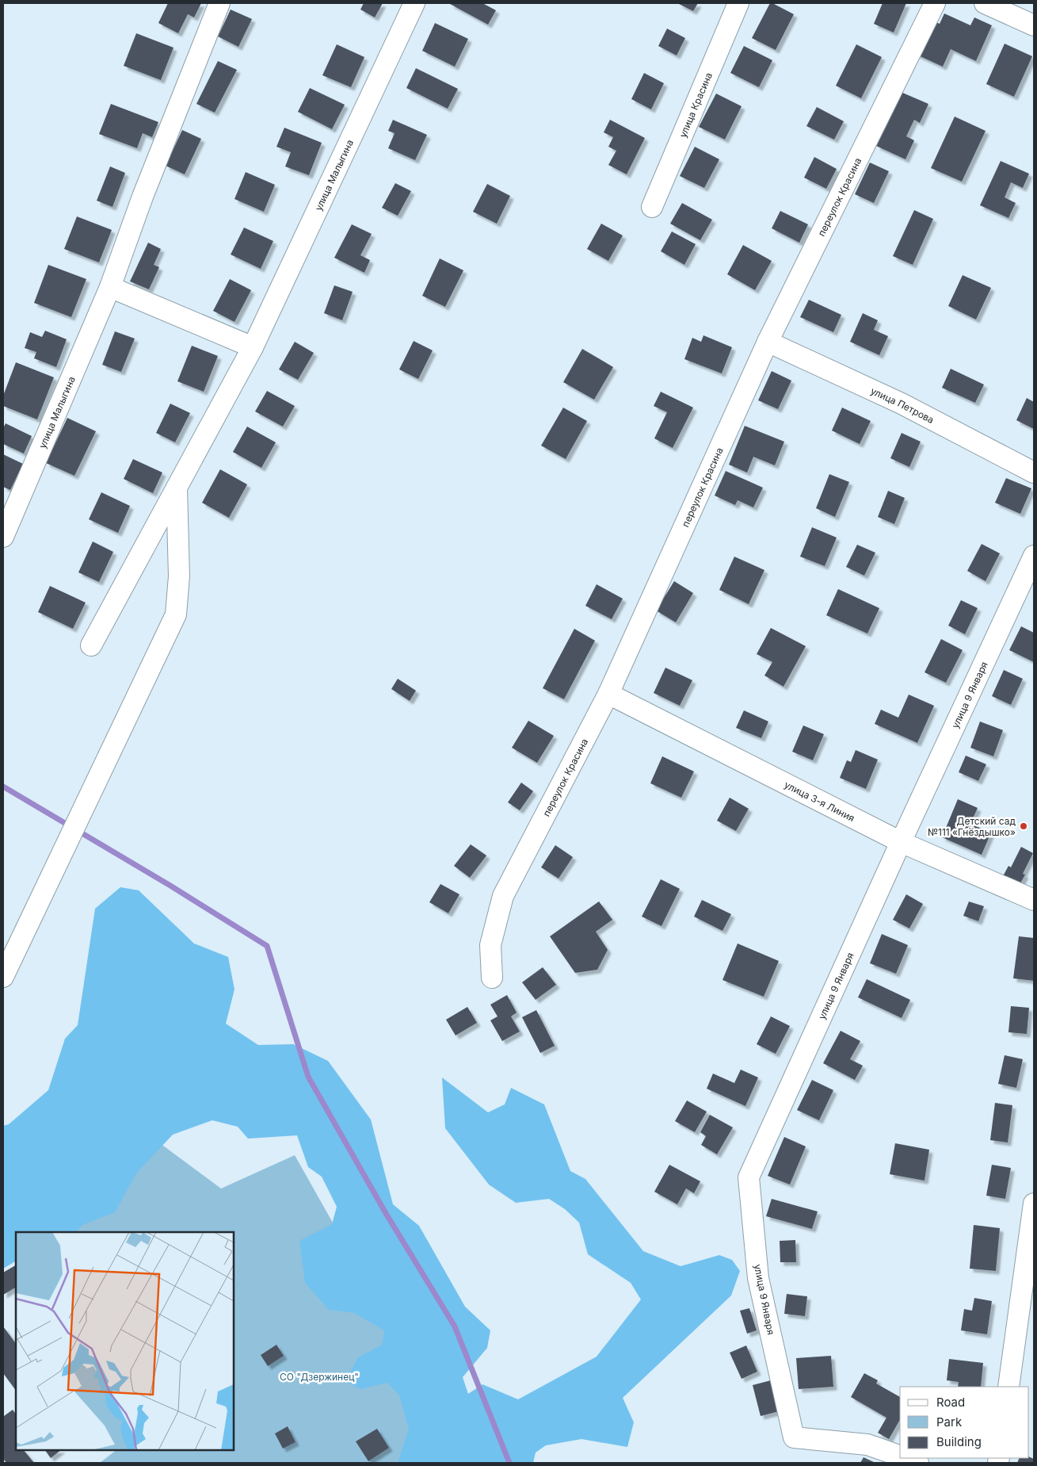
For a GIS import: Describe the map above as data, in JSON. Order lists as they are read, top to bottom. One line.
{"streets":{"street":["улица Красина","улица Малыгина","переулок Красина","улица Петрова","улица 9 Января","улица 3-я Линия"]},"crossings":[["переулок Красина","улица Петрова"],["переулок Красина","улица 3-я Линия"],["улица 9 Января","улица 3-я Линия"]],"parks":["СО \"Дзержинец\""],"places":["Детский сад №111 «Гнёздышко»"],"legend":["Road","Park","Building"]}
